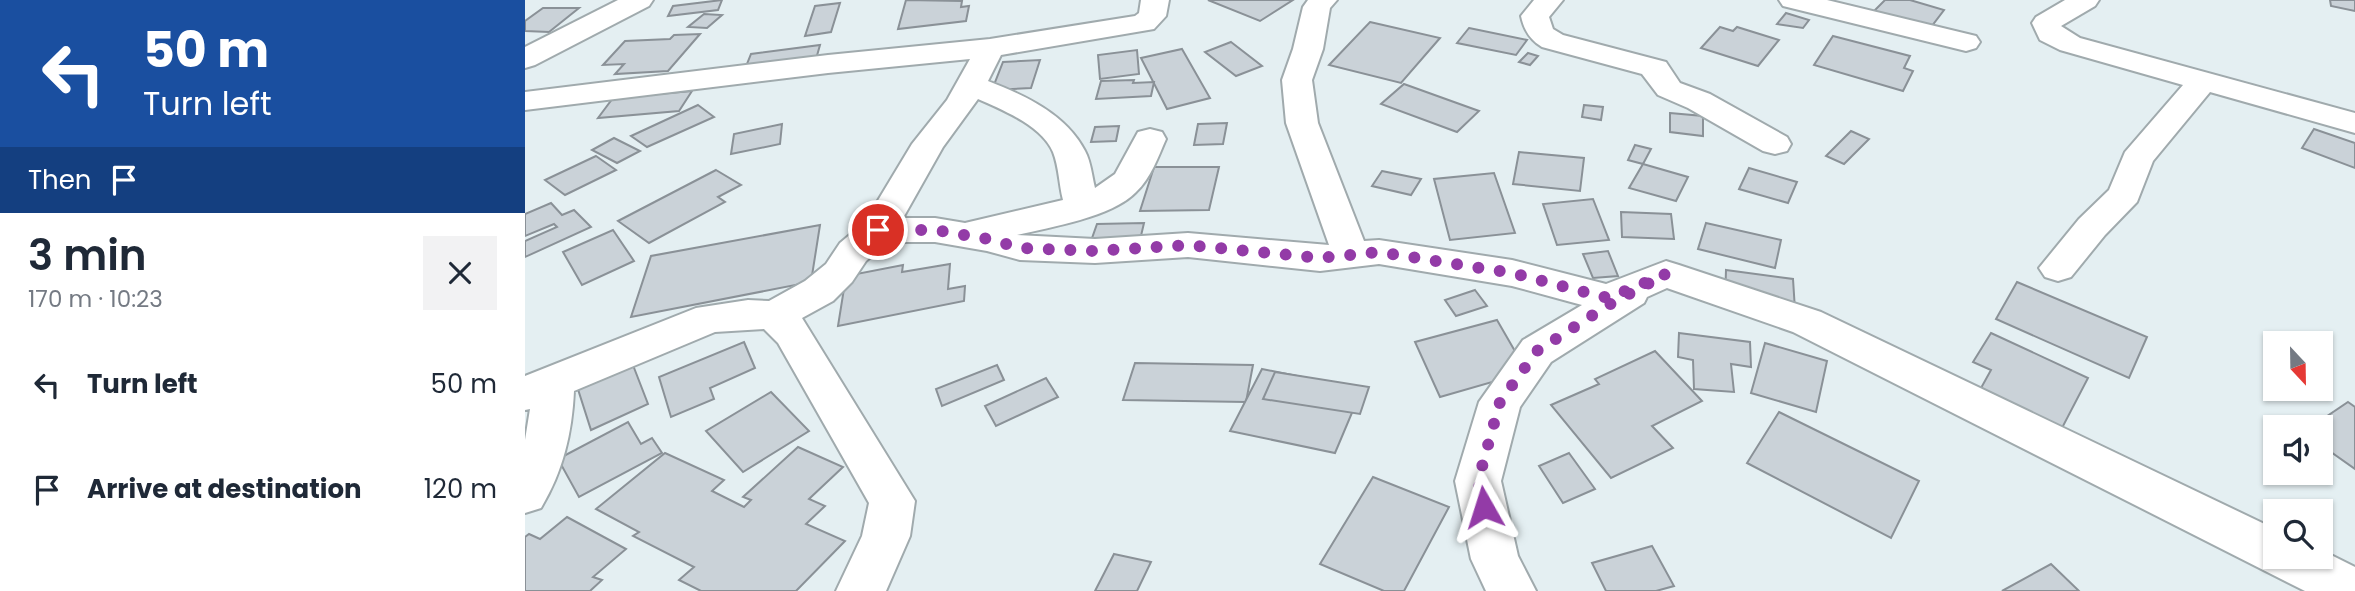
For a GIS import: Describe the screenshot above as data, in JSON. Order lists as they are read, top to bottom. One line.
{"north":"bottom","page":{"turn":["50 m","Turn left"],"then":"Then","heading":["3 min","170 m · 10:23"],"list":[{"name":"Turn left","value":"50 m"},{"name":"Arrive at destination","value":"120 m"}]}}
